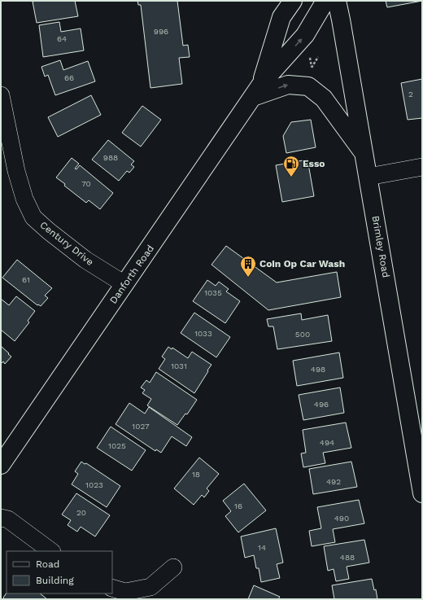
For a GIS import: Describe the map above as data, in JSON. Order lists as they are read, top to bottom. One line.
{"streets":{"main road":["Brimley Road","Danforth Road"],"street":["Century Drive"]},"crossings":[["Century Drive","Danforth Road"]],"places":{"fuel station":["Esso"],"building":["Coin Op Car Wash"]},"house_numbers":["996","64","66","2","988","70","61","1035","1033","500","1031","498","496","1027","494","1025","18","492","1023","16","20","490","14","488"],"legend":["Road","Building"]}
